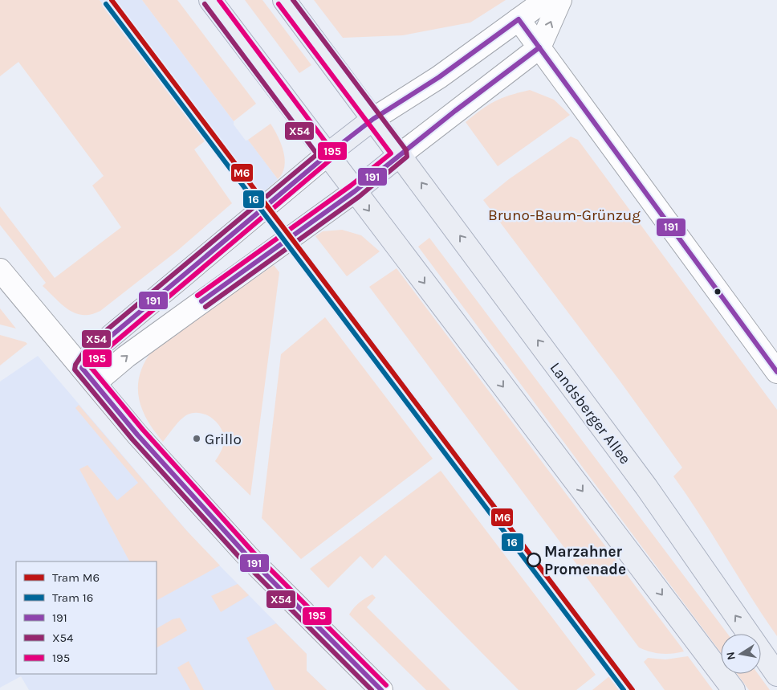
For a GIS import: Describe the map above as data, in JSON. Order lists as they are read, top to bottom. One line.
{"streets":{"main road":["Landsberger Allee"]},"parks":["Bruno-Baum-Grünzug"],"places":["Grillo","Marzahner Promenade"],"lines":["tram line M6","transit line X54","transit line 195","tram line 16","transit line 191"],"legend":["Tram M6","Tram 16","191","X54","195"],"north":"left"}
